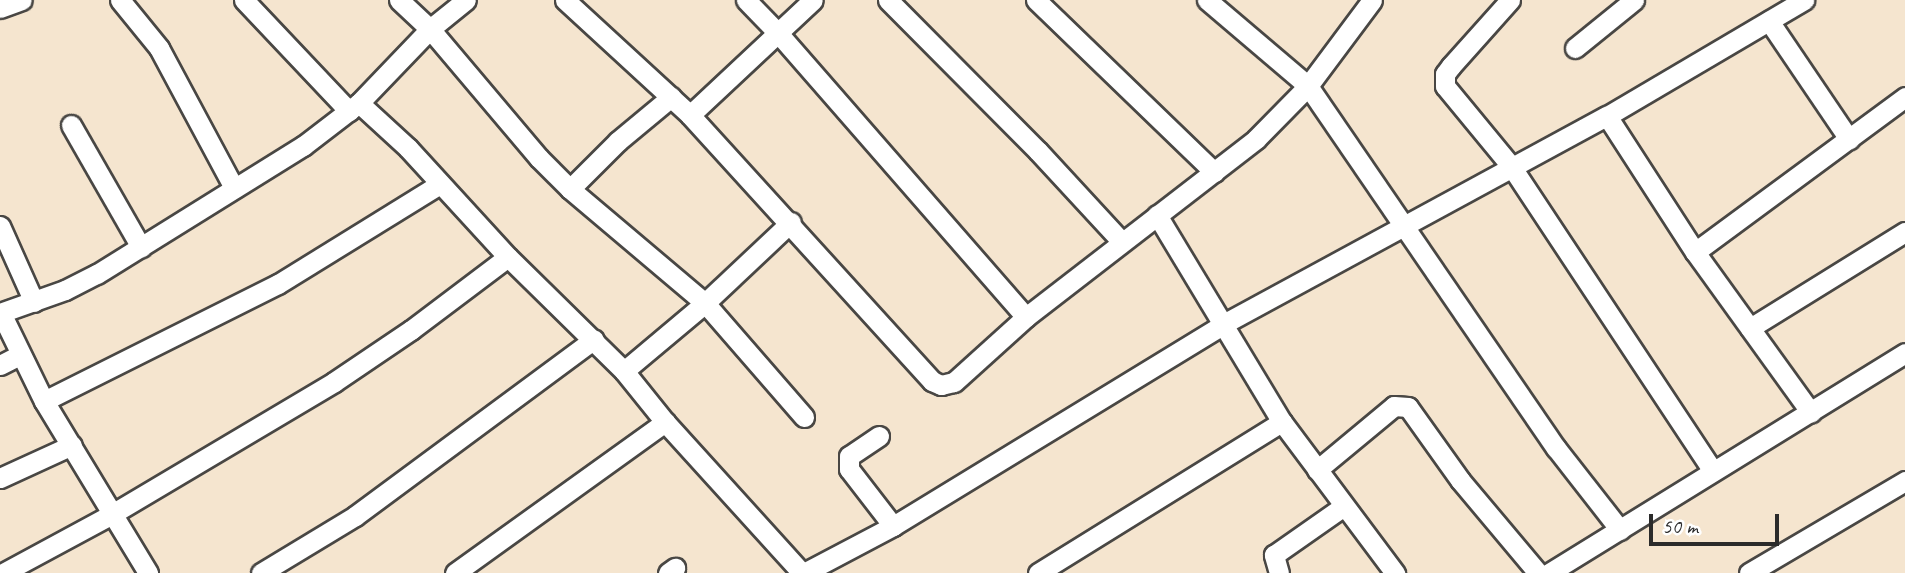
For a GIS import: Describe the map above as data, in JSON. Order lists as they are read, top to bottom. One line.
{"scale_bar":"50 m"}
